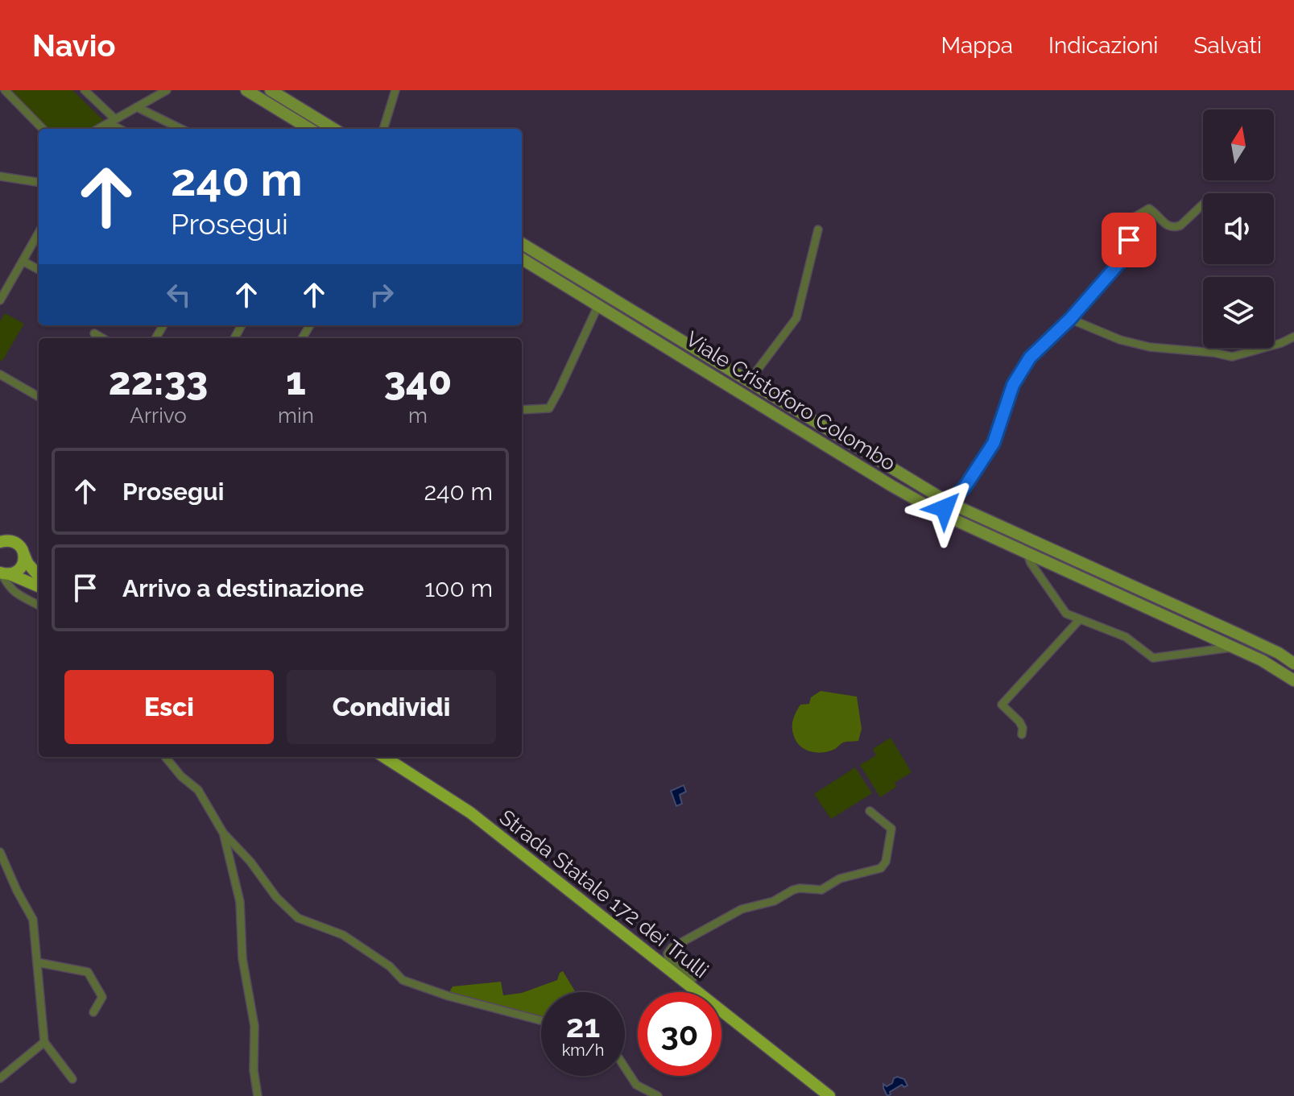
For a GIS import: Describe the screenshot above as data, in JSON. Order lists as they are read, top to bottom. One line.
{"streets":{"main road":["Viale Cristoforo Colombo","Strada Statale 172 dei Trulli"]},"north":"top","page":{"header":"Navio","nav":["Mappa","Indicazioni","Salvati"],"turn":["240 m","Prosegui"],"eta":["22:33","Arrivo","1","min","340","m"],"list":[{"name":"Prosegui","value":"240 m"},{"name":"Arrivo a destinazione","value":"100 m"}],"buttons":["Esci","Condividi"],"speed":"21 km/h","limit":"30"}}
